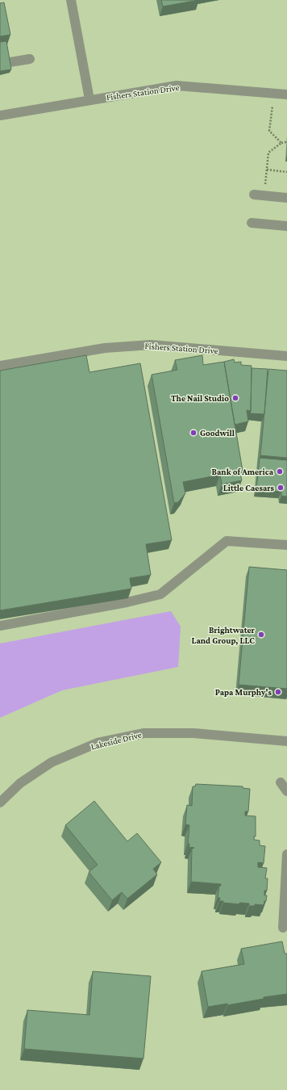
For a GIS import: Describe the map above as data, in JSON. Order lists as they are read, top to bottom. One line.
{"streets":{"street":["Fishers Station Drive","Lakeside Drive"]},"places":["The Nail Studio","Goodwill","Bank of America","Little Caesars","Brightwater Land Group, LLC","Papa Murphy's"]}
